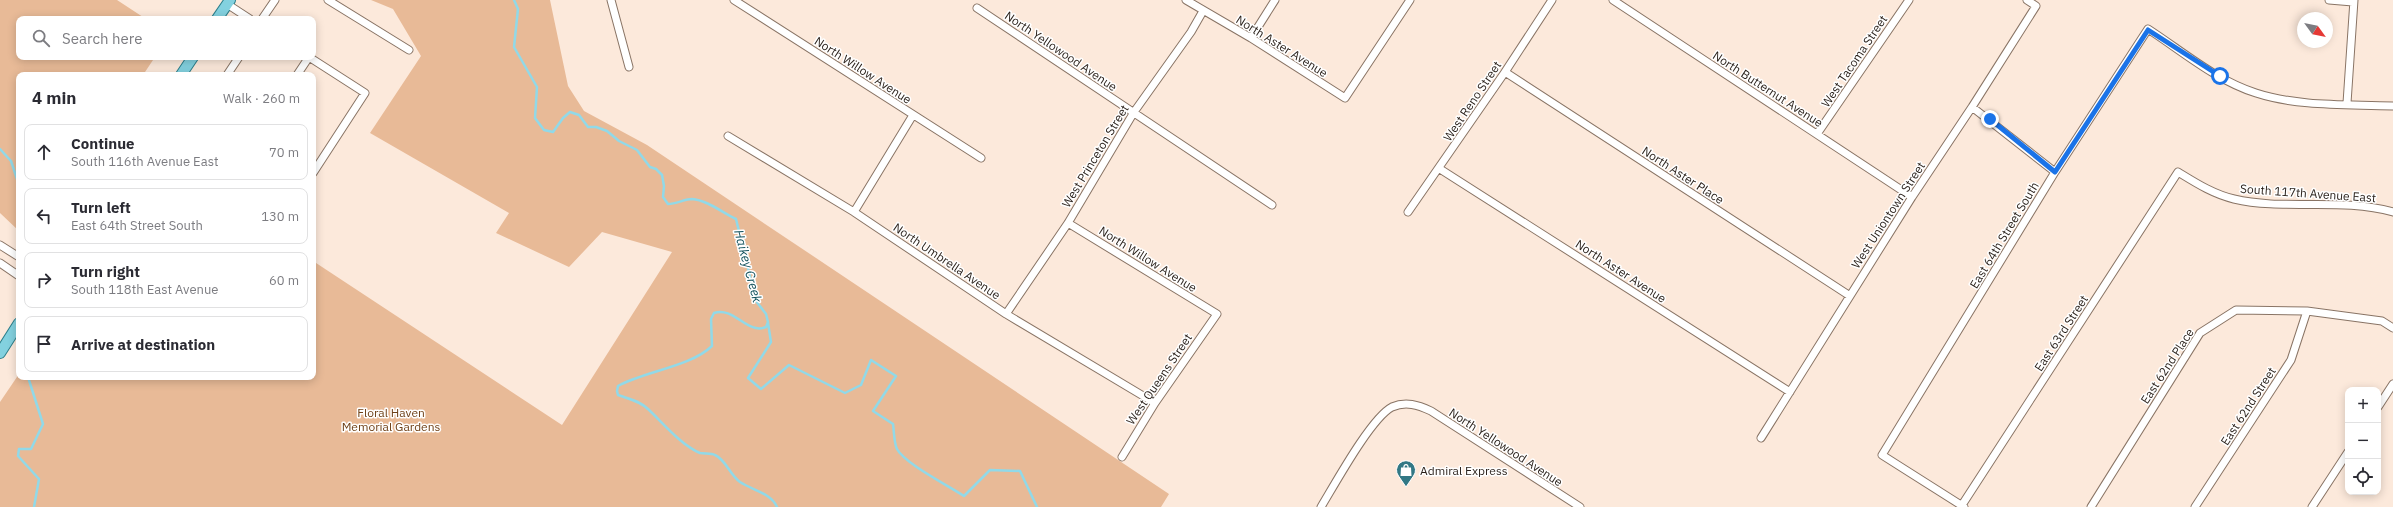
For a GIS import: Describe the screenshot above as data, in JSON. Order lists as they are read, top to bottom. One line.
{"streets":{"street":["North Aster Avenue","North Yellowood Avenue","West Tacoma Street","North Willow Avenue","North Butternut Avenue","West Reno Street","West Princeton Street","North Aster Place","South 117th Avenue East","West Uniontown Street","East 64th Street South","North Umbrella Avenue","East 63rd Street","East 62nd Place","West Queens Street","East 62nd Street"]},"crossings":[["North Aster Avenue","West Reno Street"],["North Aster Avenue","West Princeton Street"],["North Aster Avenue","West Uniontown Street"],["North Yellowood Avenue","West Princeton Street"],["West Tacoma Street","North Butternut Avenue"],["North Willow Avenue","West Princeton Street"],["North Willow Avenue","West Queens Street"],["North Butternut Avenue","West Uniontown Street"],["West Reno Street","North Aster Place"],["West Princeton Street","North Umbrella Avenue"],["North Aster Place","West Uniontown Street"],["South 117th Avenue East","East 63rd Street"],["East 64th Street South","East 63rd Street"],["North Umbrella Avenue","West Queens Street"],["East 62nd Place","East 62nd Street"]],"water":["Haikey Creek"],"parks":["Floral Haven Memorial Gardens"],"places":{"shop":["Admiral Express"]},"north":"bottom right","page":{"search":"Search here","heading":["4 min","Walk · 260 m"],"list":[["Continue","South 116th Avenue East","70 m"],["Turn left","East 64th Street South","130 m"],["Turn right","South 118th East Avenue","60 m"],"Arrive at destination"],"map_buttons":["+","−"]}}
